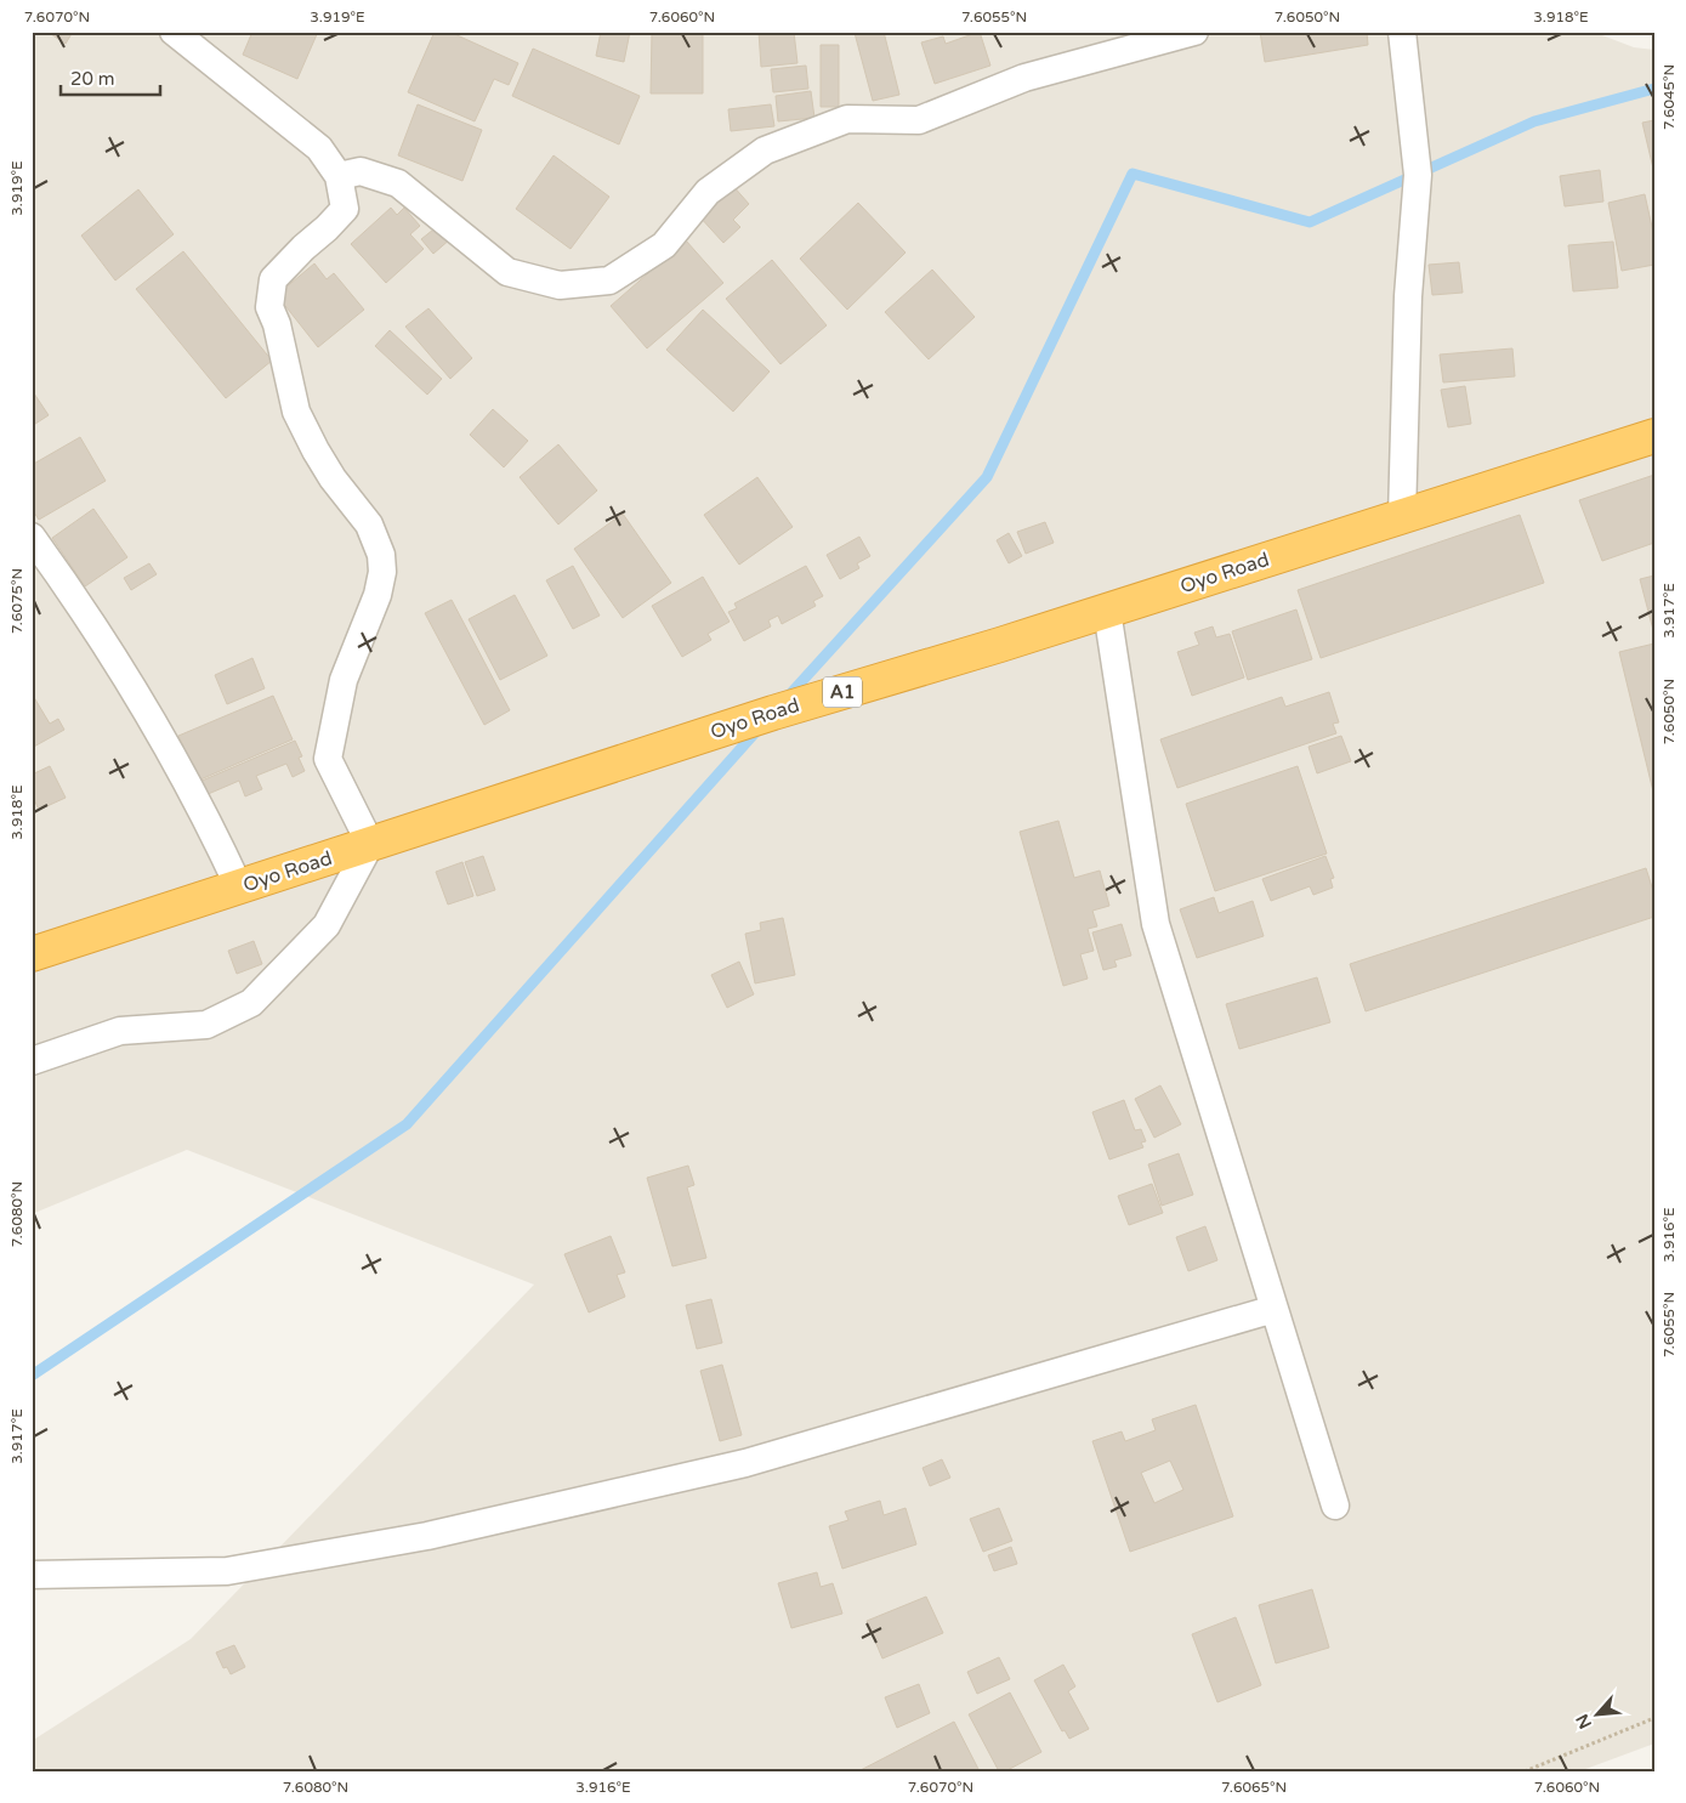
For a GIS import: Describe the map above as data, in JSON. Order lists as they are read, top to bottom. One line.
{"streets":{"highway":["Oyo Road","A1"]},"scale_bar":"20 m","north":"bottom left","coordinates":["7.6070°N","3.919°E","7.6060°N","7.6055°N","7.6050°N","3.918°E","7.6045°N","7.6075°N","3.917°E","7.6080°N","3.916°E","7.6065°N"]}
